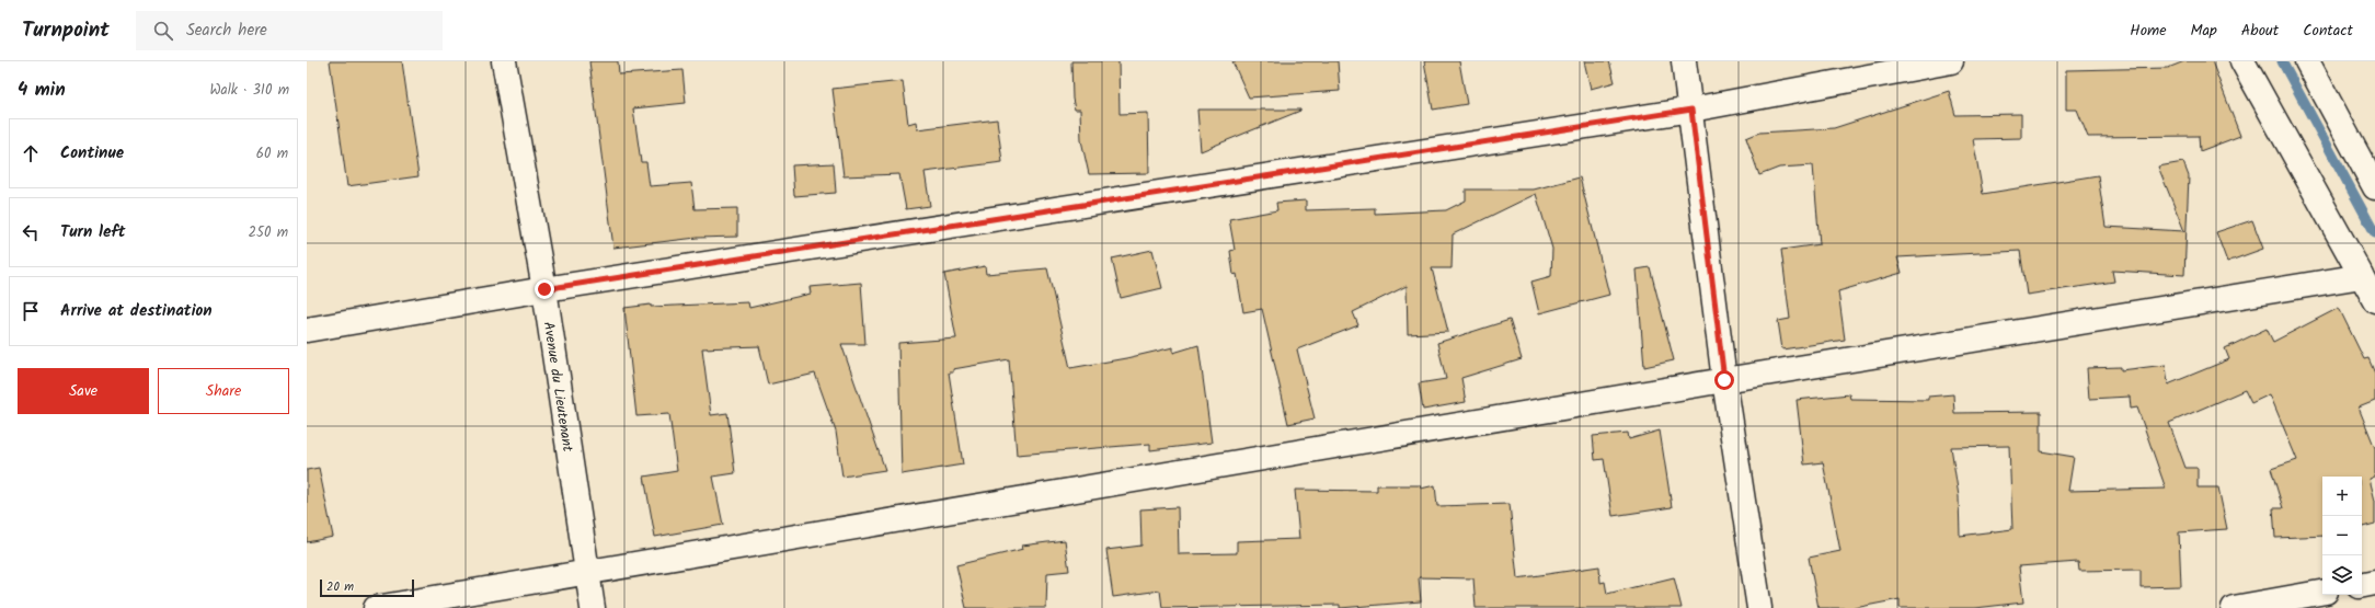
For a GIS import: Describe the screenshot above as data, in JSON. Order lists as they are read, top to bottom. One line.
{"streets":{"street":["Avenue du Lieutenant"]},"scale_bar":"20 m","page":{"header":"Turnpoint","search":"Search here","nav":["Home","Map","About","Contact"],"heading":["4 min","Walk · 310 m"],"list":[["Continue","60 m"],["Turn left","250 m"],"Arrive at destination"],"buttons":["Save","Share"],"map_buttons":["+","−"],"scale":"20 m"}}
